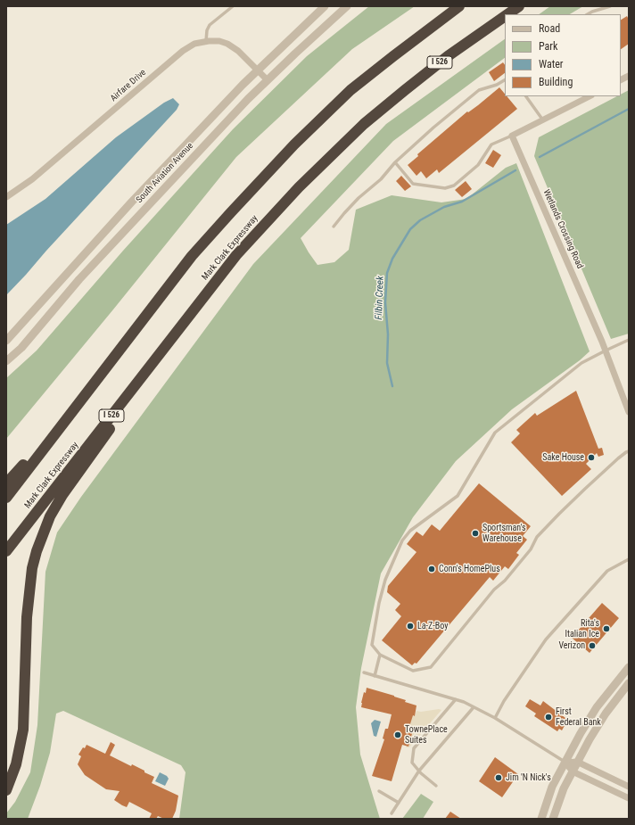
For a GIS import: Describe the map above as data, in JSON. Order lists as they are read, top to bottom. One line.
{"streets":{"highway":["I 526","Mark Clark Expressway"],"street":["Airfare Drive","South Aviation Avenue","Wetlands Crossing Road"]},"crossings":[["Airfare Drive","South Aviation Avenue"]],"water":["Filbin Creek"],"places":["Sake House","Sportsman's Warehouse","Conn's HomePlus","La-Z-Boy","Rita's Italian Ice","Verizon","First Federal Bank","TownePlace Suites","Jim 'N Nick's"],"legend":["Road","Park","Water","Building"]}
